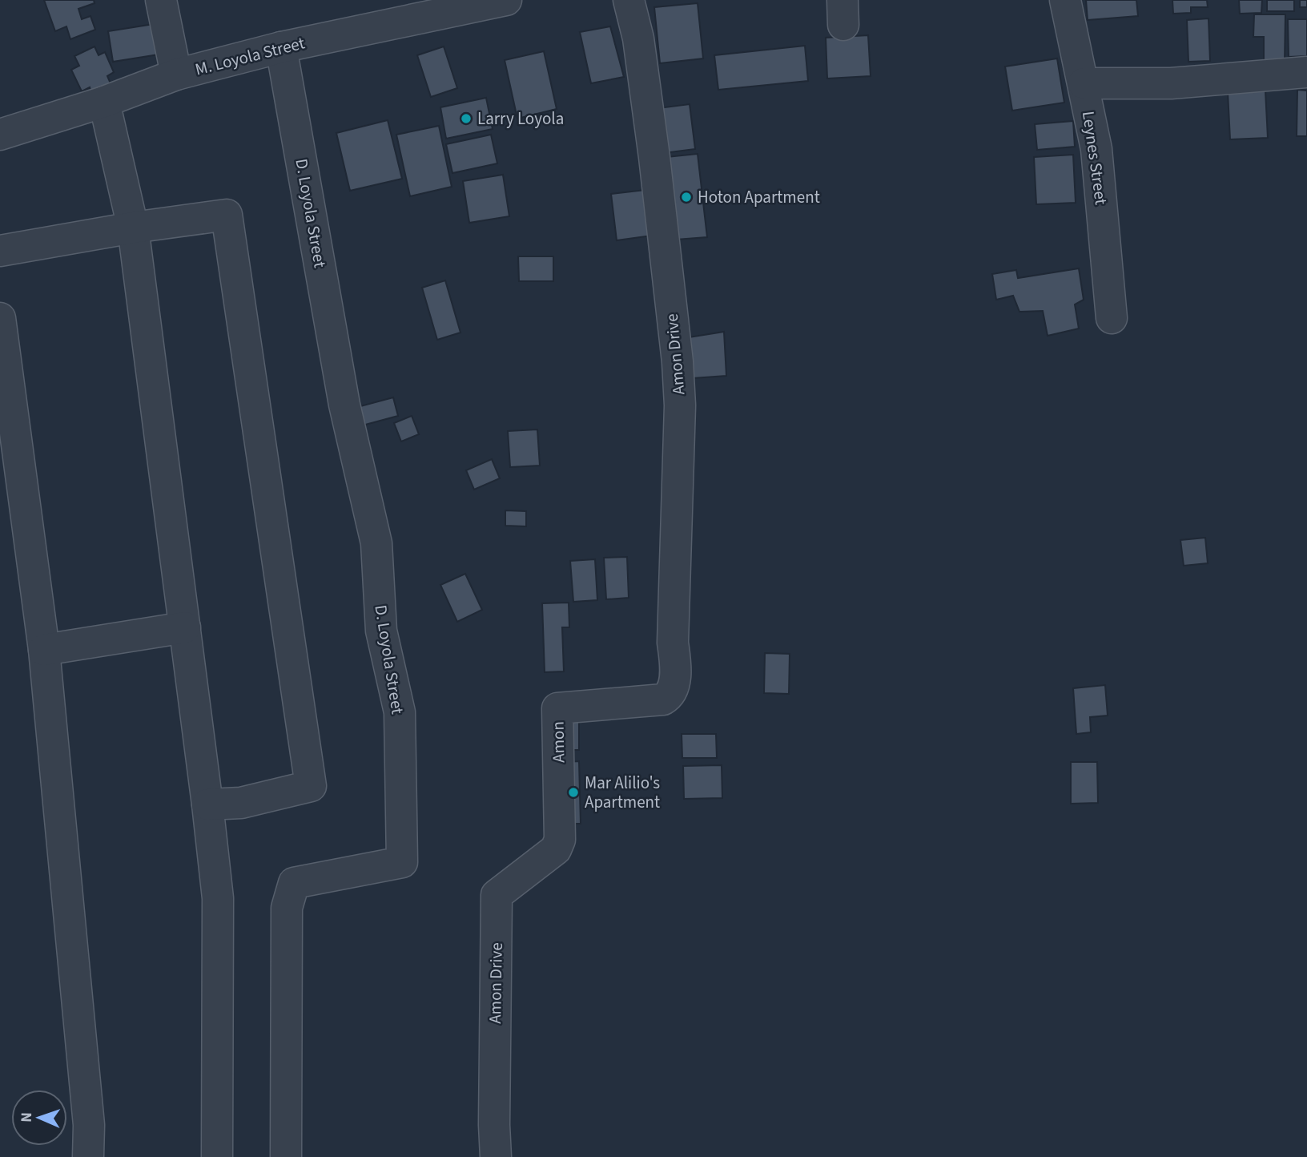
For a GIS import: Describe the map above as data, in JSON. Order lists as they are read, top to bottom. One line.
{"streets":{"street":["M. Loyola Street","Leynes Street","D. Loyola Street","Amon Drive","Amon"]},"crossings":[["M. Loyola Street","D. Loyola Street"],["Amon Drive","Amon"]],"places":["Larry Loyola","Hoton Apartment","Mar Alilio's Apartment"],"north":"left"}
